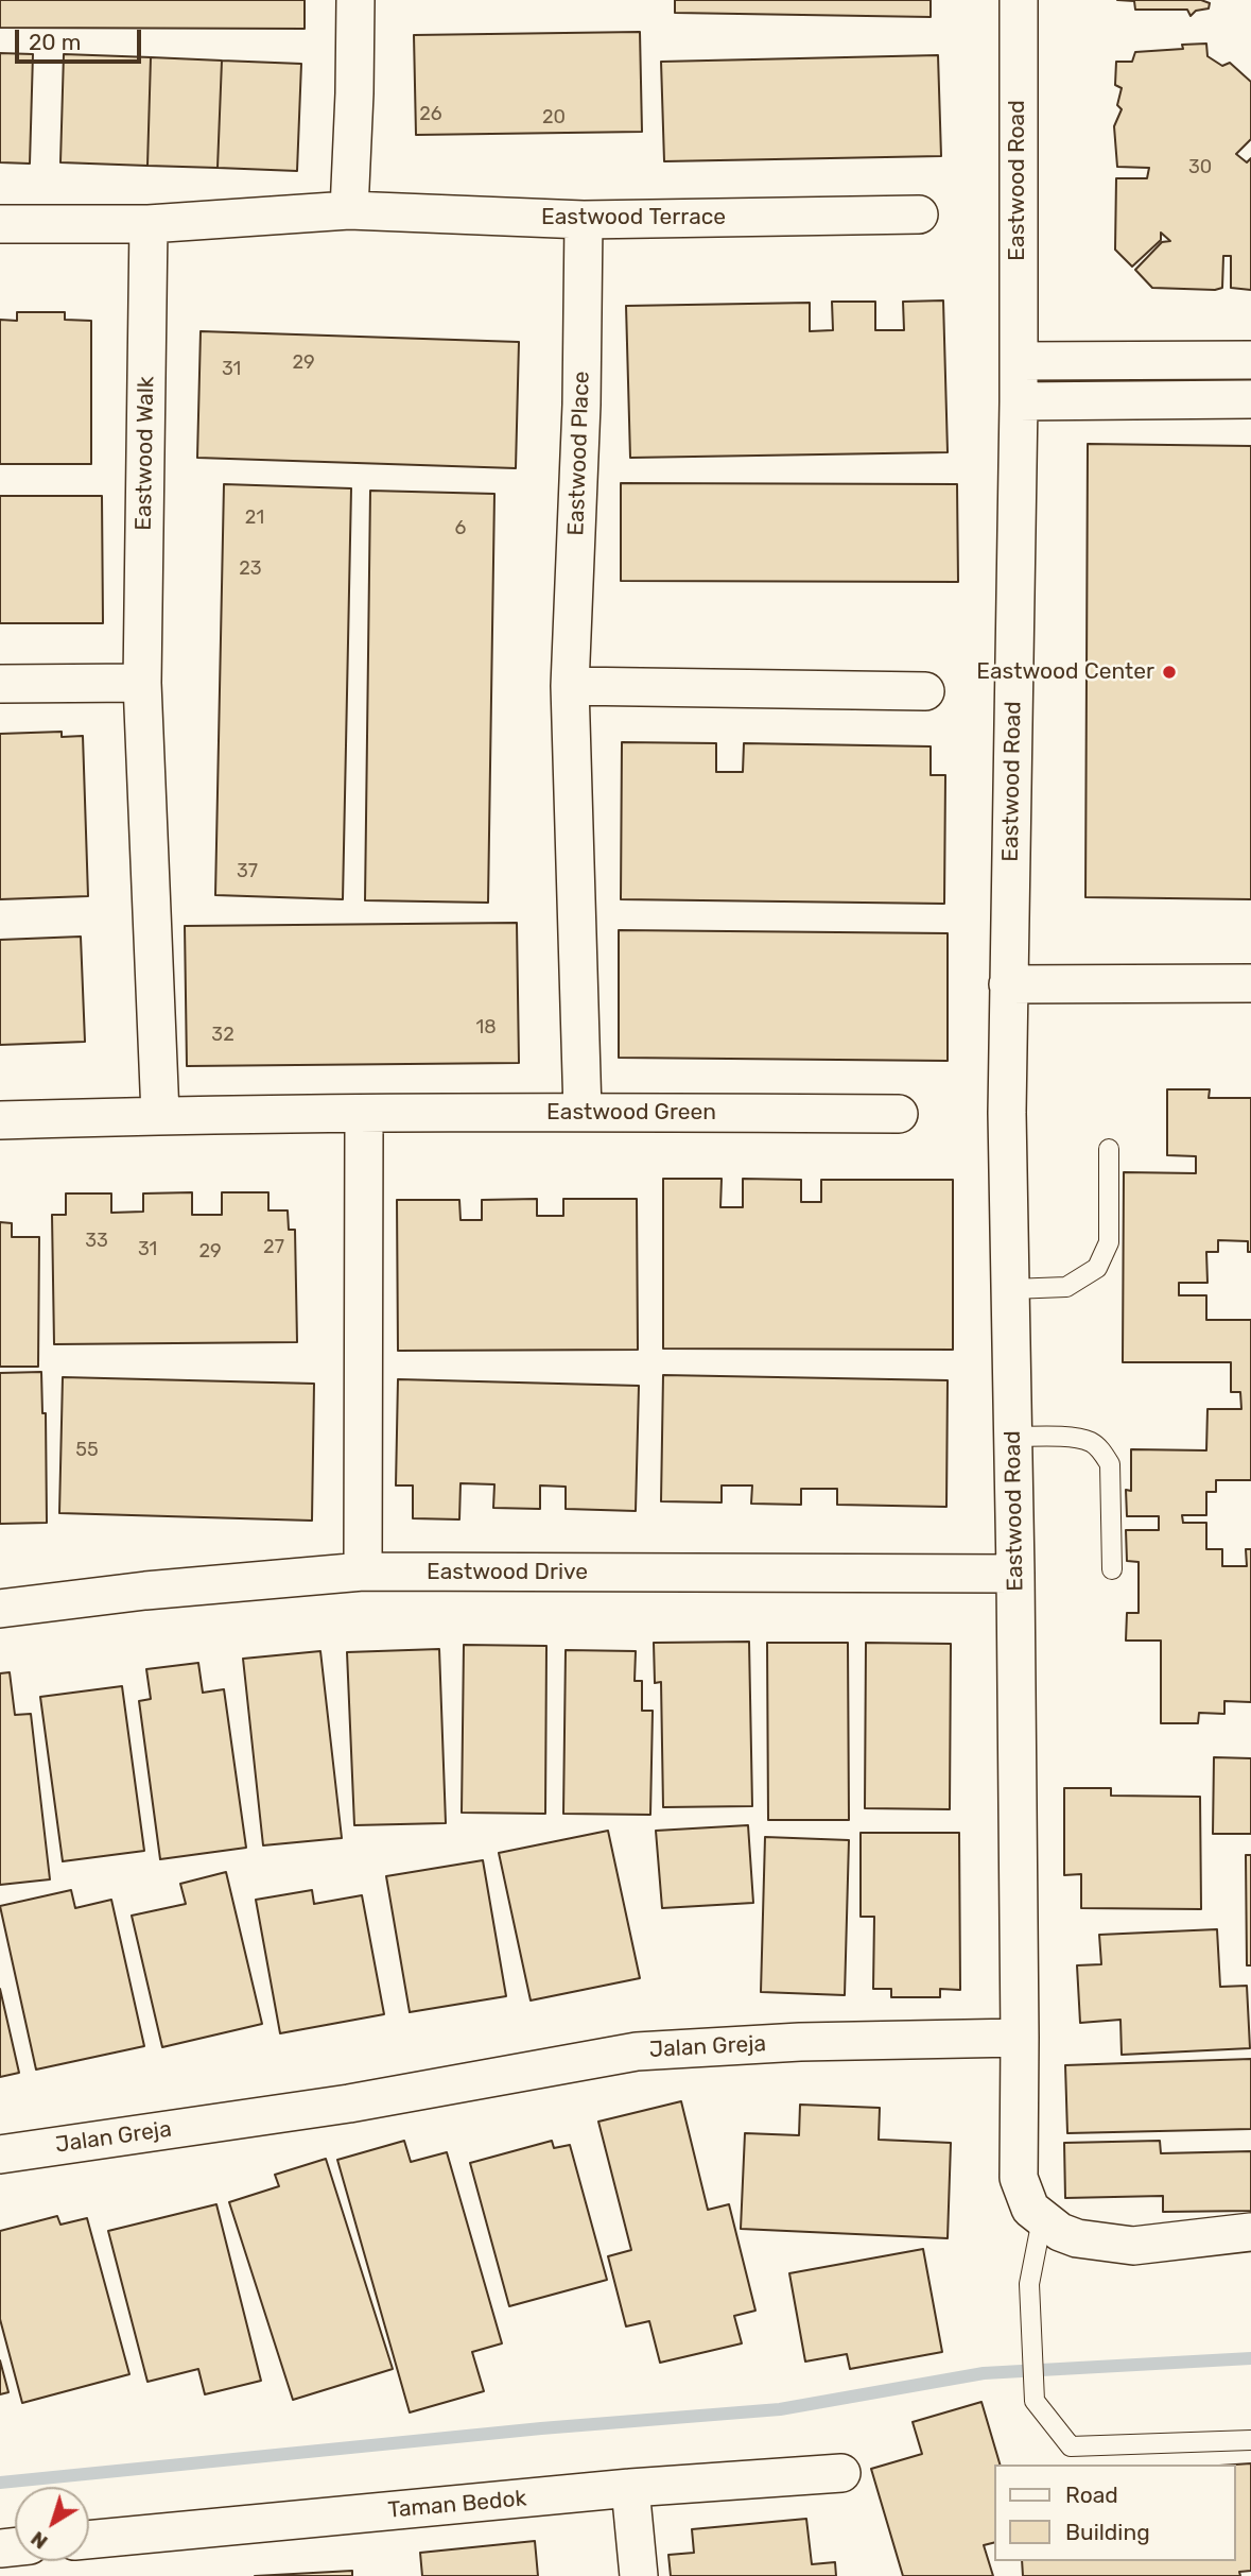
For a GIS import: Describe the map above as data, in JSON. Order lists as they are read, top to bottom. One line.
{"streets":{"street":["Eastwood Road","Eastwood Terrace","Eastwood Walk","Eastwood Place","Eastwood Green","Eastwood Drive","Jalan Greja","Taman Bedok"]},"crossings":[["Eastwood Road","Eastwood Drive"],["Eastwood Road","Jalan Greja"],["Eastwood Terrace","Eastwood Walk"],["Eastwood Terrace","Eastwood Place"],["Eastwood Walk","Eastwood Green"],["Eastwood Place","Eastwood Green"]],"places":["Eastwood Center"],"house_numbers":["26","20","30","29","31","21","6","23","37","18","32","33","27","31","29","55"],"legend":["Road","Building"],"scale_bar":"20 m","north":"bottom left"}
